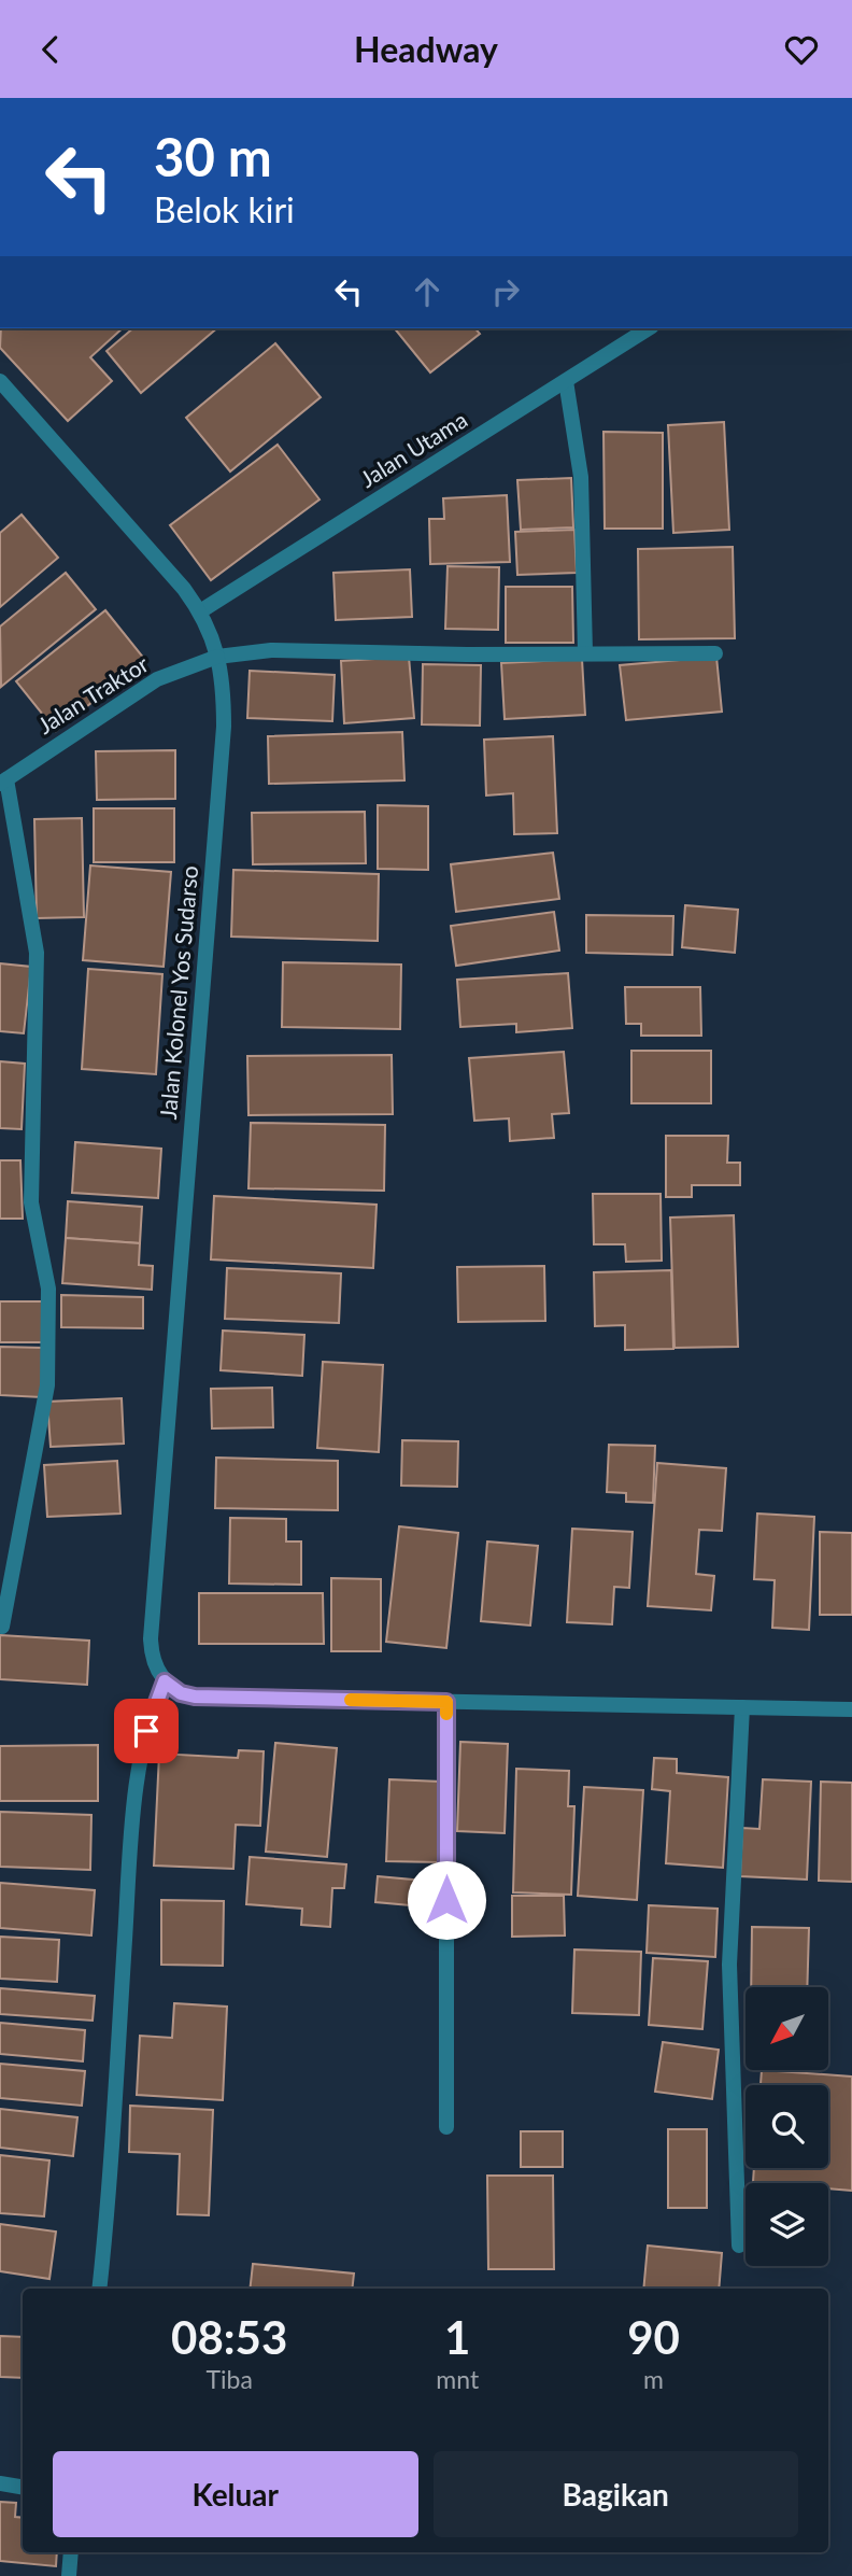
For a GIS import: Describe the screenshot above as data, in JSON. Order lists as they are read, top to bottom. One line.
{"streets":{"street":["Jalan Utama","Jalan Traktor","Jalan Kolonel Yos Sudarso"]},"crossings":[["Jalan Utama","Jalan Kolonel Yos Sudarso"],["Jalan Traktor","Jalan Kolonel Yos Sudarso"]],"north":"bottom left","page":{"header":"Headway","turn":["30 m","Belok kiri"],"eta":["08:53","Tiba","1","mnt","90","m"],"buttons":["Keluar","Bagikan"]}}
